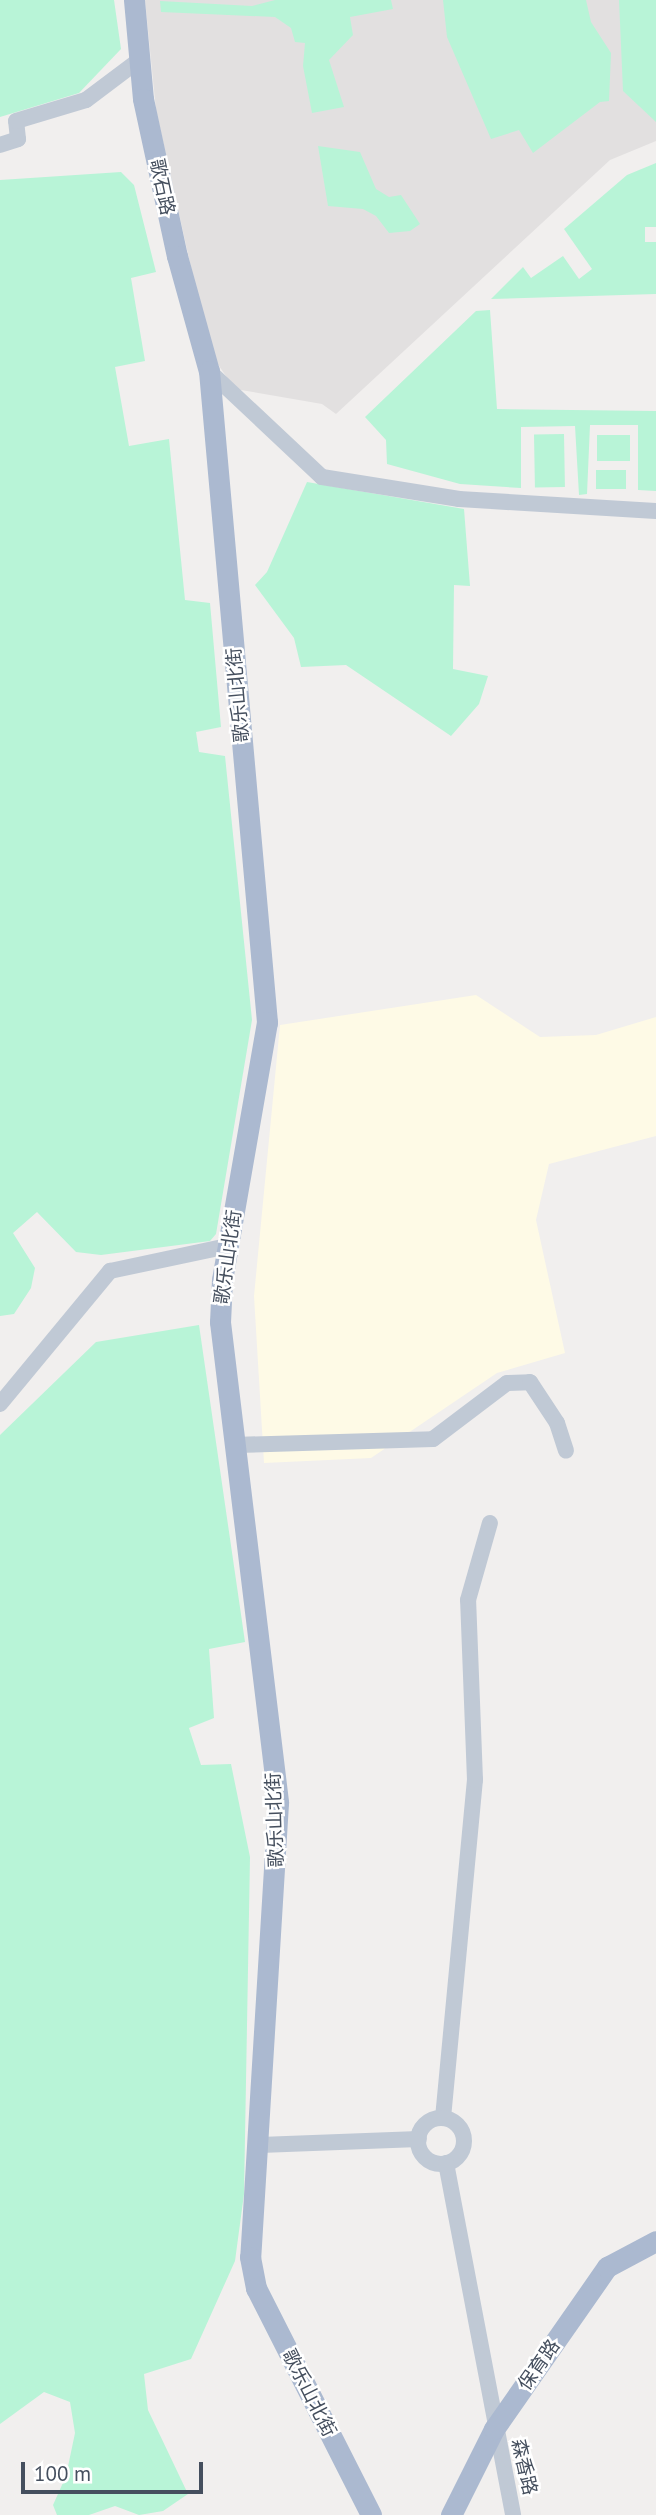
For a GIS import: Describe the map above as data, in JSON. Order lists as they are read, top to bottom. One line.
{"streets":{"main road":["歌石路","歌乐山北街","保育路"],"street":["森香路"]},"crossings":[["歌石路","歌乐山北街"],["保育路","森香路"]],"scale_bar":"100 m"}
